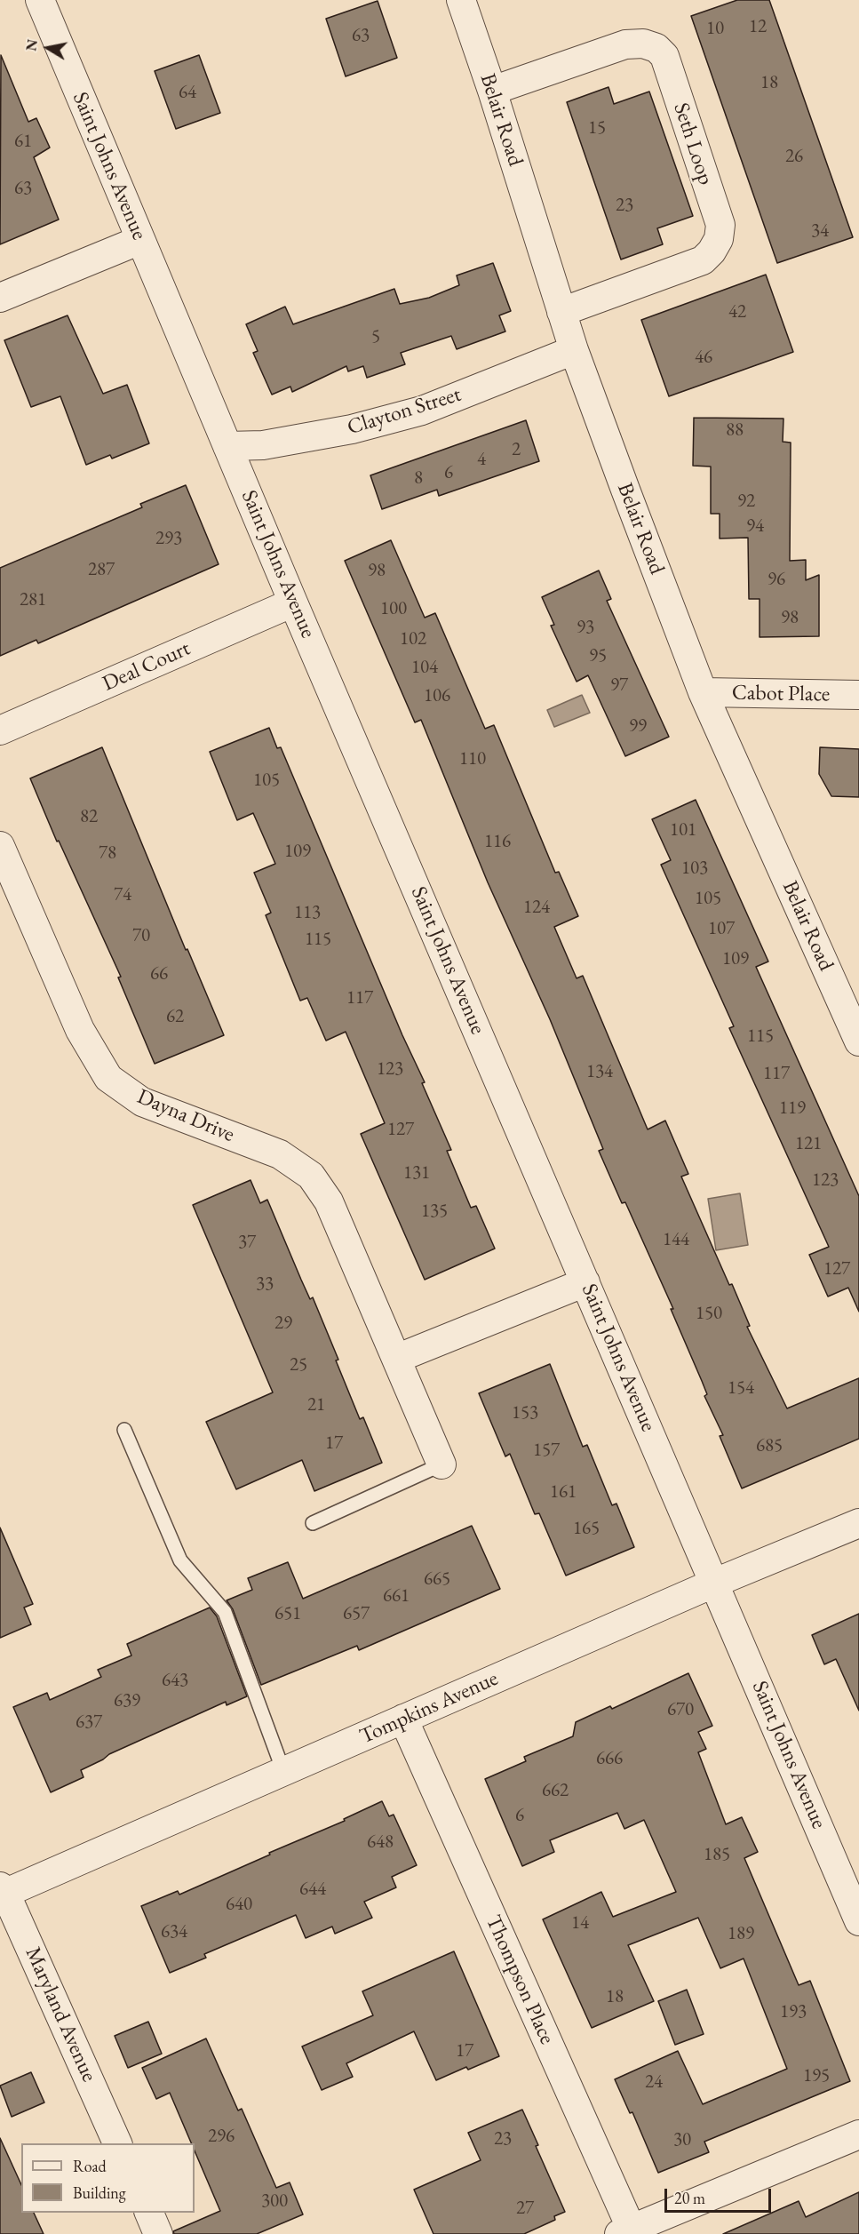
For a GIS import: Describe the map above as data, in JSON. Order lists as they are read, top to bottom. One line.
{"streets":{"street":["Belair Road","Seth Loop","Saint Johns Avenue","Clayton Street","Deal Court","Cabot Place","Dayna Drive","Tompkins Avenue","Thompson Place","Maryland Avenue"]},"crossings":[["Belair Road","Seth Loop"],["Belair Road","Clayton Street"],["Belair Road","Cabot Place"],["Saint Johns Avenue","Clayton Street"],["Saint Johns Avenue","Deal Court"],["Saint Johns Avenue","Tompkins Avenue"],["Tompkins Avenue","Thompson Place"],["Tompkins Avenue","Maryland Avenue"]],"house_numbers":["12","10","63","18","64","15","61","26","63","23","34","42","5","46","88","2","4","6","8","92","94","293","287","98","96","281","100","98","93","102","95","104","97","106","99","110","105","82","101","116","109","78","103","74","105","124","113","107","70","115","109","66","117","62","115","123","134","117","119","127","121","131","123","135","144","37","127","33","150","29","25","154","21","153","17","685","157","161","165","665","661","651","657","643","639","670","637","666","662","6","648","185","644","640","14","634","189","18","193","17","195","24","296","23","30","300","27"],"legend":["Road","Building"],"scale_bar":"20 m","north":"left"}
